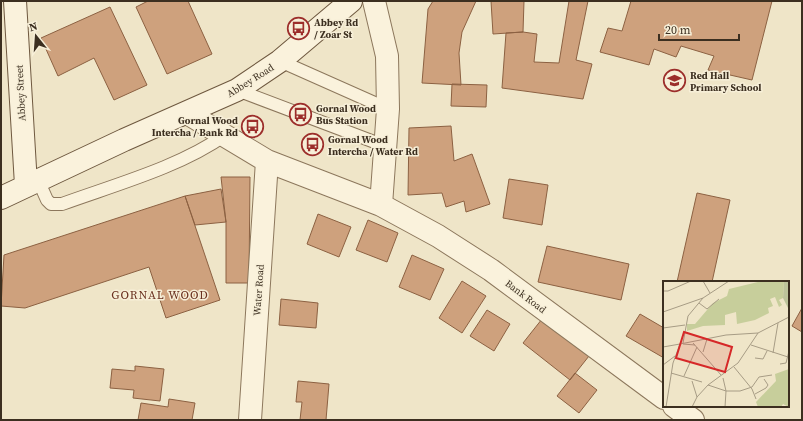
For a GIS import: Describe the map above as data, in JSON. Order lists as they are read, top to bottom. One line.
{"streets":{"street":["Abbey Road","Abbey Street","Water Road","Bank Road"]},"crossings":[["Abbey Road","Abbey Street"],["Abbey Road","Bank Road"],["Water Road","Bank Road"]],"districts":["GORNAL WOOD"],"places":{"bus stop":["Abbey Rd / Zoar St","Gornal Wood Bus Station","Gornal Wood Intercha / Bank Rd","Gornal Wood Intercha / Water Rd"],"school or university":["Red Hall Primary School"]},"scale_bar":"20 m","north":"top"}
